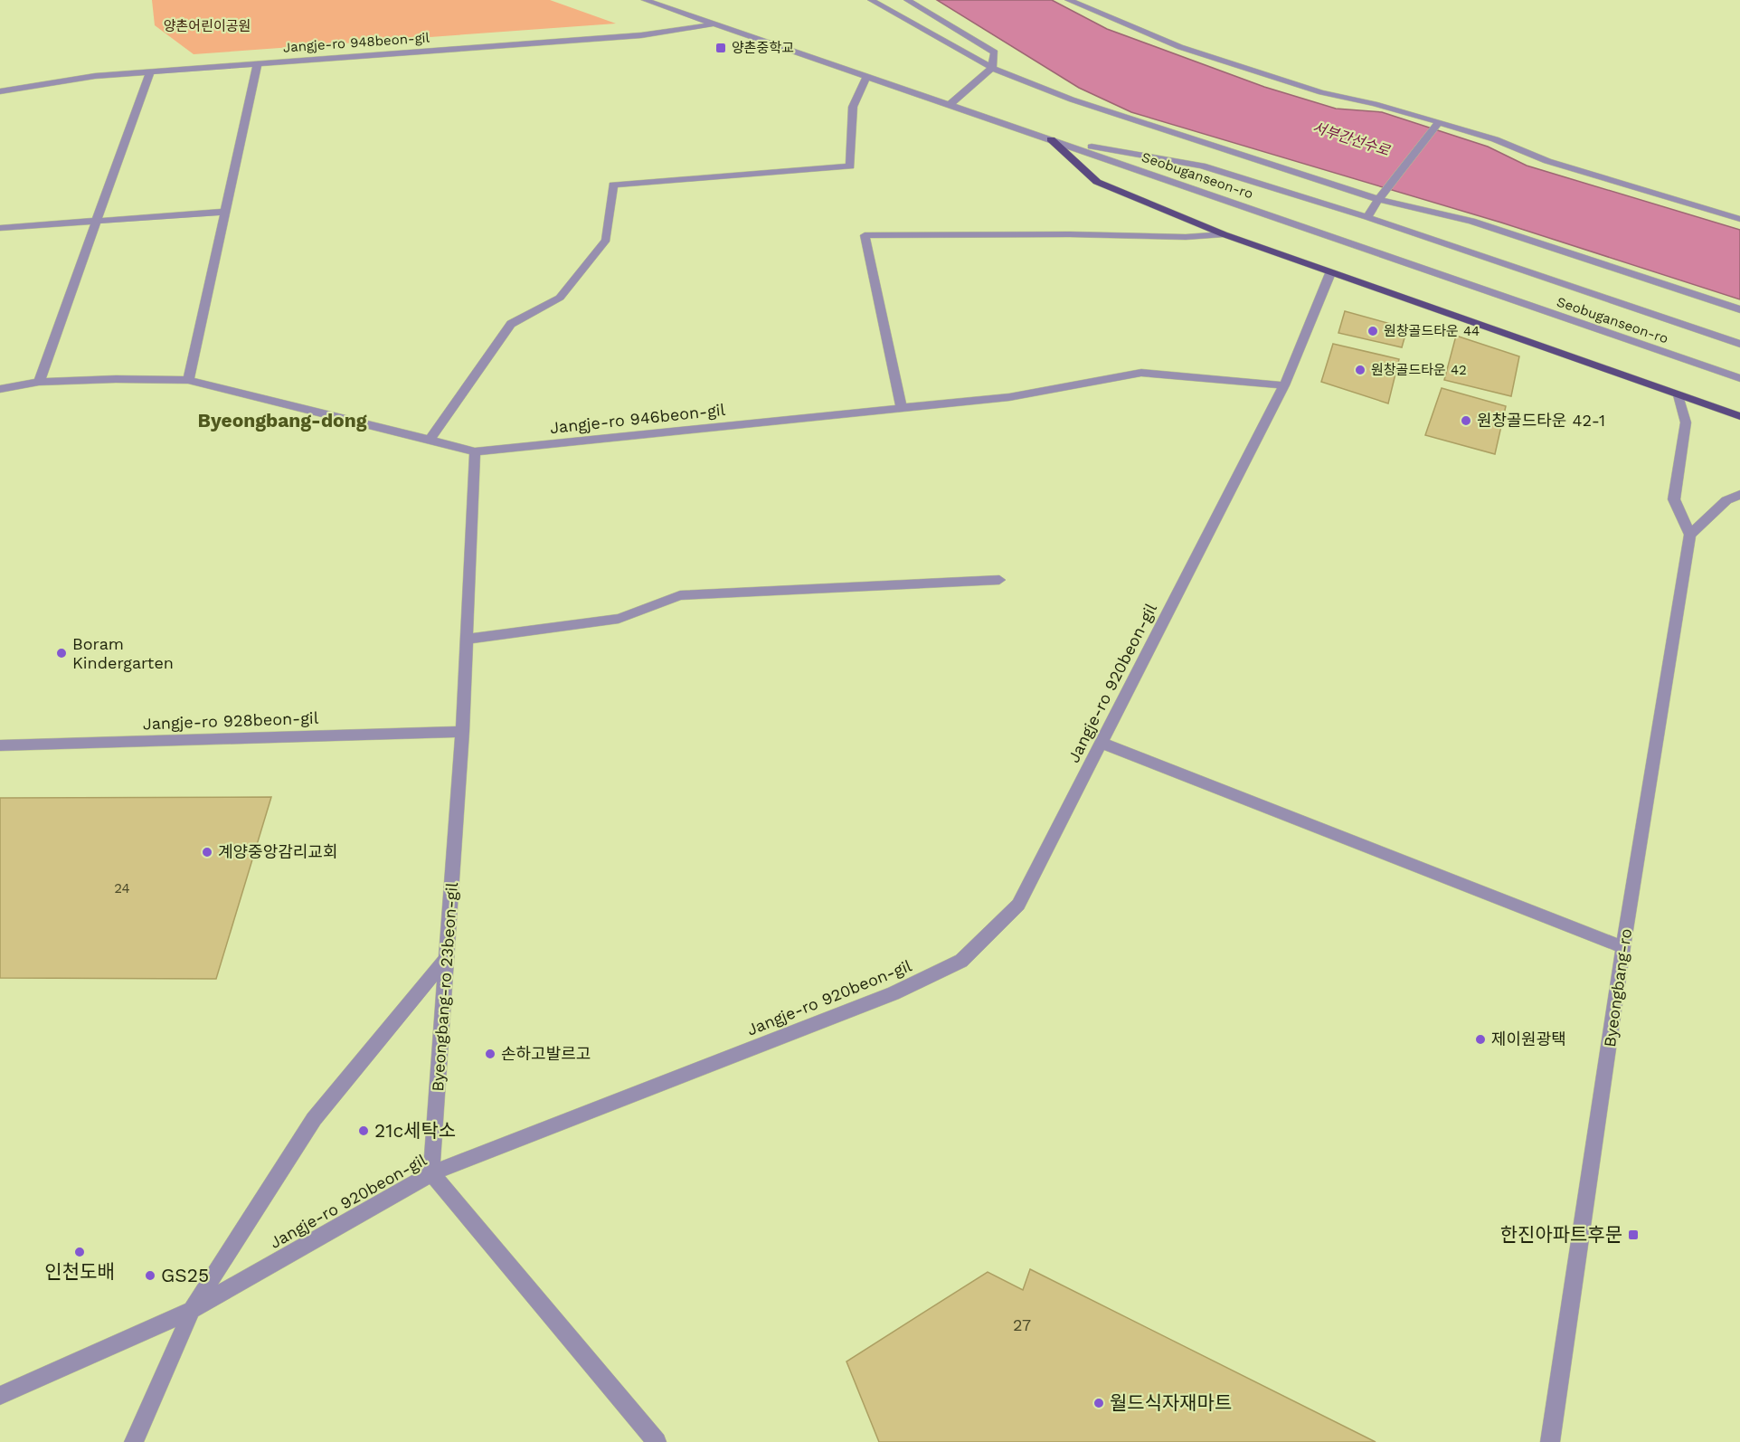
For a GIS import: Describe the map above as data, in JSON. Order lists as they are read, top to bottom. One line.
{"streets":{"street":["Jangje-ro 948beon-gil","Seobuganseon-ro","Jangje-ro 946beon-gil","Jangje-ro 920beon-gil","Jangje-ro 928beon-gil","Byeongbang-ro 23beon-gil","Byeongbang-ro"]},"crossings":[["Jangje-ro 948beon-gil","Seobuganseon-ro"],["Jangje-ro 946beon-gil","Jangje-ro 920beon-gil"],["Jangje-ro 946beon-gil","Byeongbang-ro 23beon-gil"],["Jangje-ro 920beon-gil","Byeongbang-ro 23beon-gil"],["Jangje-ro 928beon-gil","Byeongbang-ro 23beon-gil"]],"districts":["Byeongbang-dong"],"water":["서부간선수로"],"parks":["양촌어린이공원"],"places":{"transit":["양촌중학교","한진아파트후문"],"other":["원창골드타운 44","원창골드타운 42","원창골드타운 42-1","Boram Kindergarten","계양중앙감리교회","제이원광택","손하고발르고","21c세탁소","인천도배","GS25","월드식자재마트"]},"house_numbers":["24","27"]}
